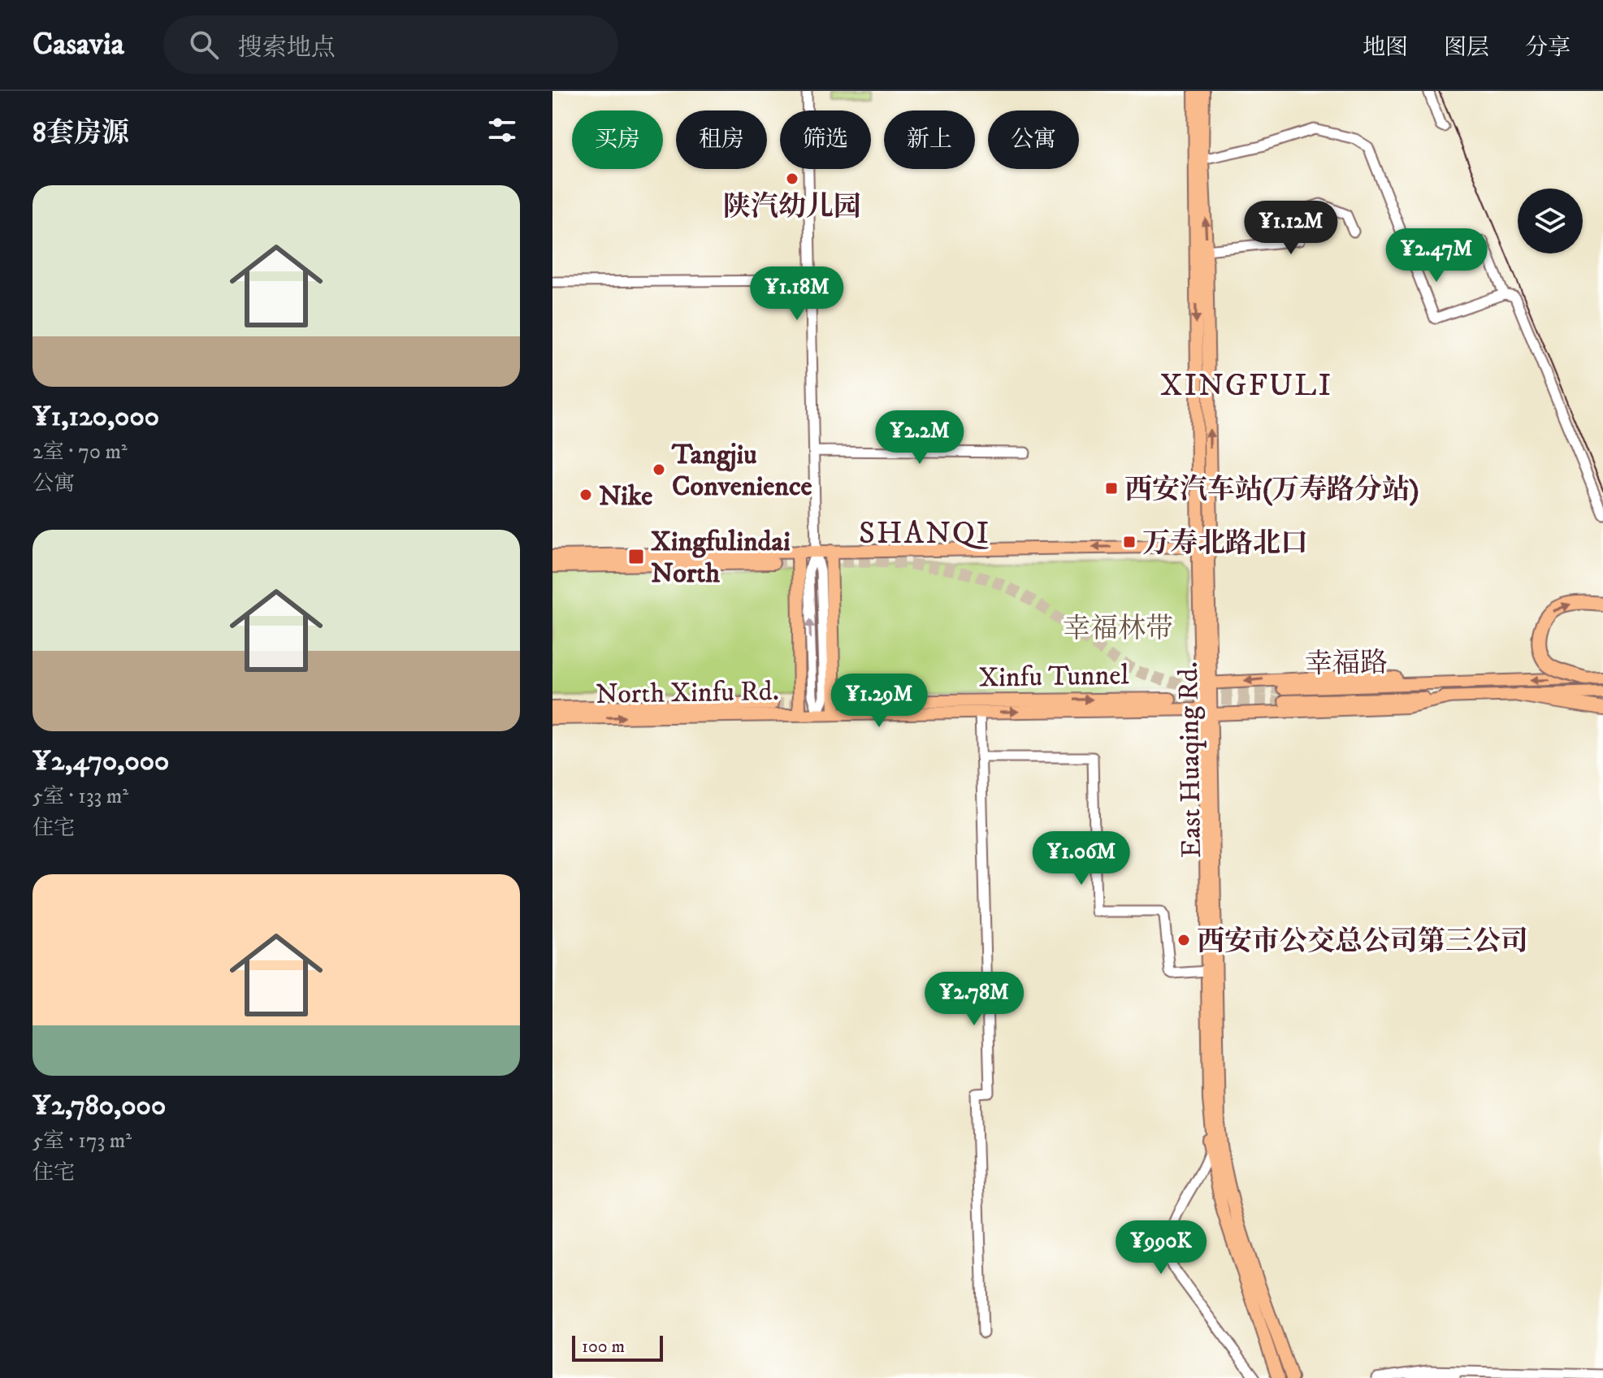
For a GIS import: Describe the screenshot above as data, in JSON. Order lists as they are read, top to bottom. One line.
{"streets":{"main road":["幸福路","Xinfu Tunnel","North Xinfu Rd.","East Huaqing Rd."]},"crossings":[["幸福路","North Xinfu Rd."],["North Xinfu Rd.","East Huaqing Rd."]],"one_way":["Xinfu Tunnel"],"districts":["XINGFULI","SHANQI"],"parks":["幸福林带"],"places":{"other":["陕汽幼儿园","Tangjiu Convenience","Nike","西安市公交总公司第三公司"],"transit":["西安汽车站(万寿路分站)","万寿北路北口","Xingfulindai North"]},"scale_bar":"100 m","page":{"header":"Casavia","search":"搜索地点","nav":["地图","图层","分享"],"heading":"8套房源","chip":["买房","租房","筛选","新上","公寓"],"list":[{"name":"¥1,120,000","note":"2室 · 70 m² · 公寓"},{"name":"¥2,470,000","note":"5室 · 133 m² · 住宅"},{"name":"¥2,780,000","note":"5室 · 173 m² · 住宅"}],"price":["¥1.12M","¥2.47M","¥1.18M","¥2.2M","¥1.29M","¥1.06M","¥2.78M","¥990K"],"scale":"100 m"}}
